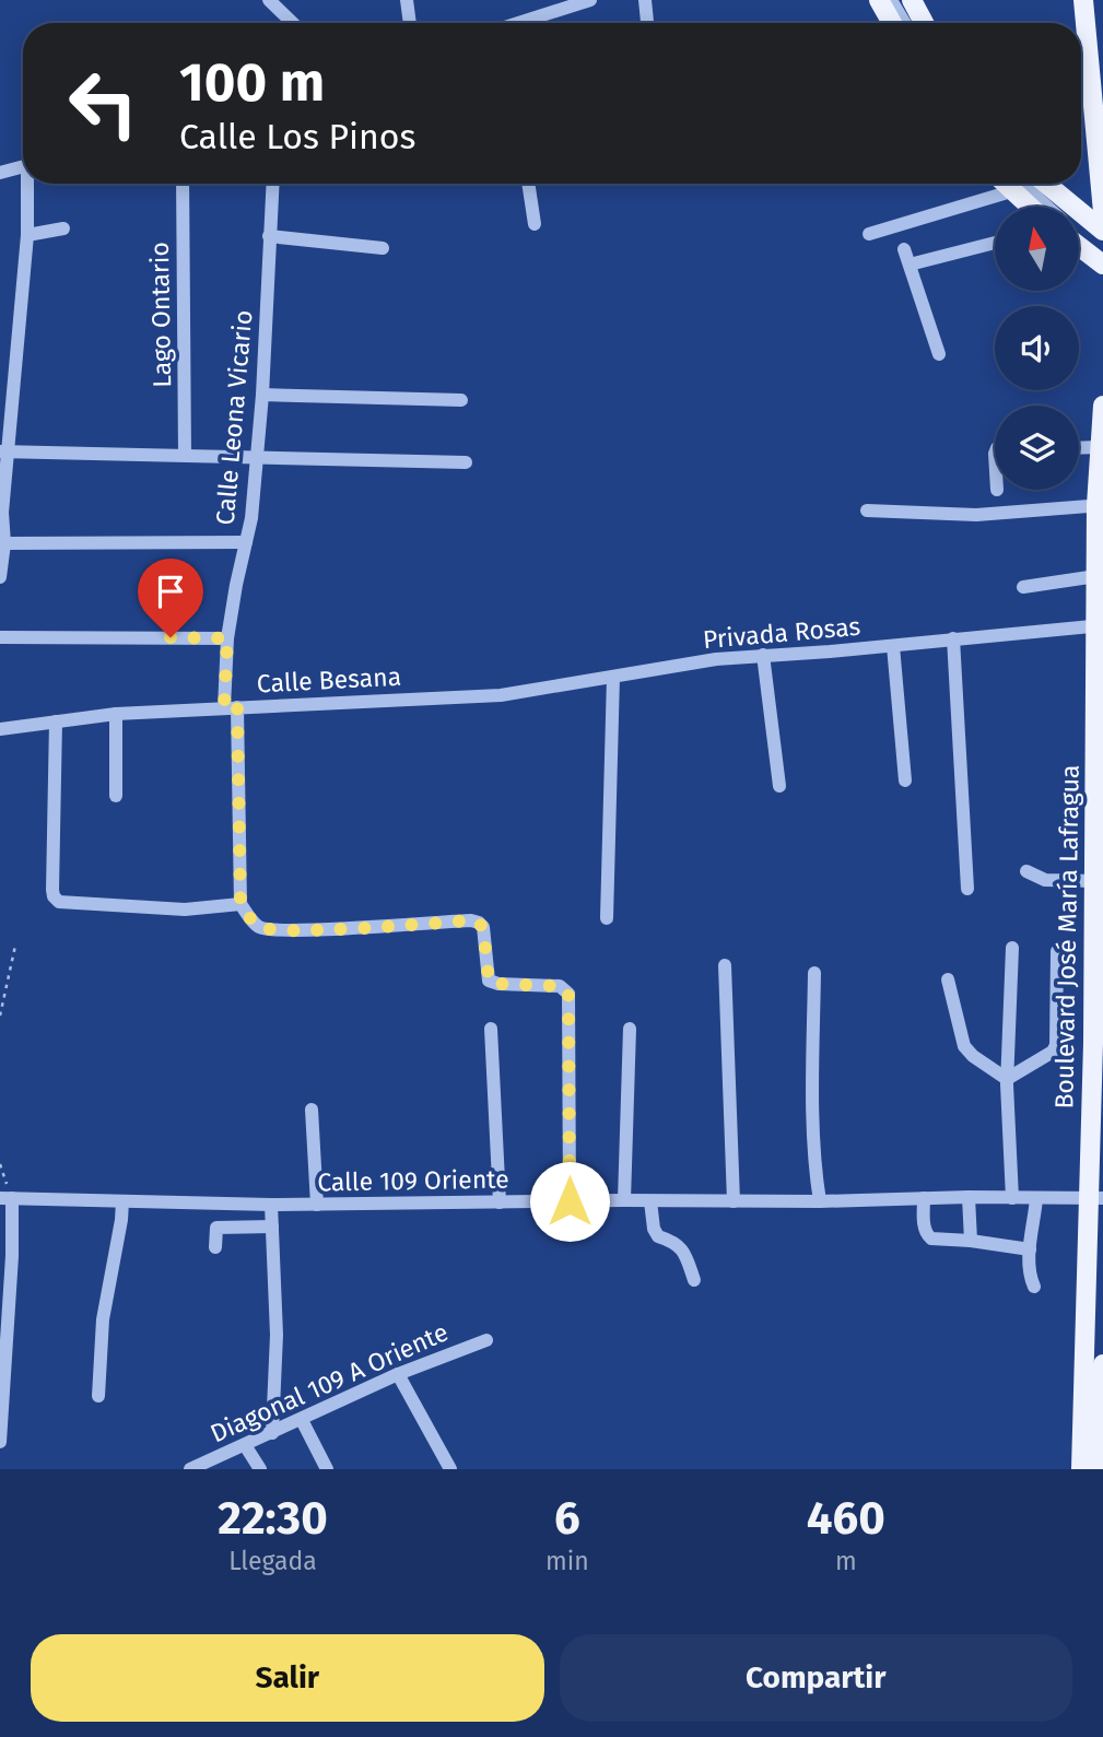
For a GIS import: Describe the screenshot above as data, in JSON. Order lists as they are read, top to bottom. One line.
{"streets":{"main road":["Boulevard José María Lafragua"],"street":["Lago Ontario","Calle Leona Vicario","Privada Rosas","Calle Besana","Calle 109 Oriente","Diagonal 109 A Oriente"]},"crossings":[["Calle Leona Vicario","Calle Besana"],["Privada Rosas","Calle Besana"],["Privada Rosas","Boulevard José María Lafragua"],["Boulevard José María Lafragua","Calle 109 Oriente"]],"north":"top","page":{"turn":["100 m","Calle Los Pinos"],"eta":["22:30","Llegada","6","min","460","m"],"buttons":["Salir","Compartir"]}}
